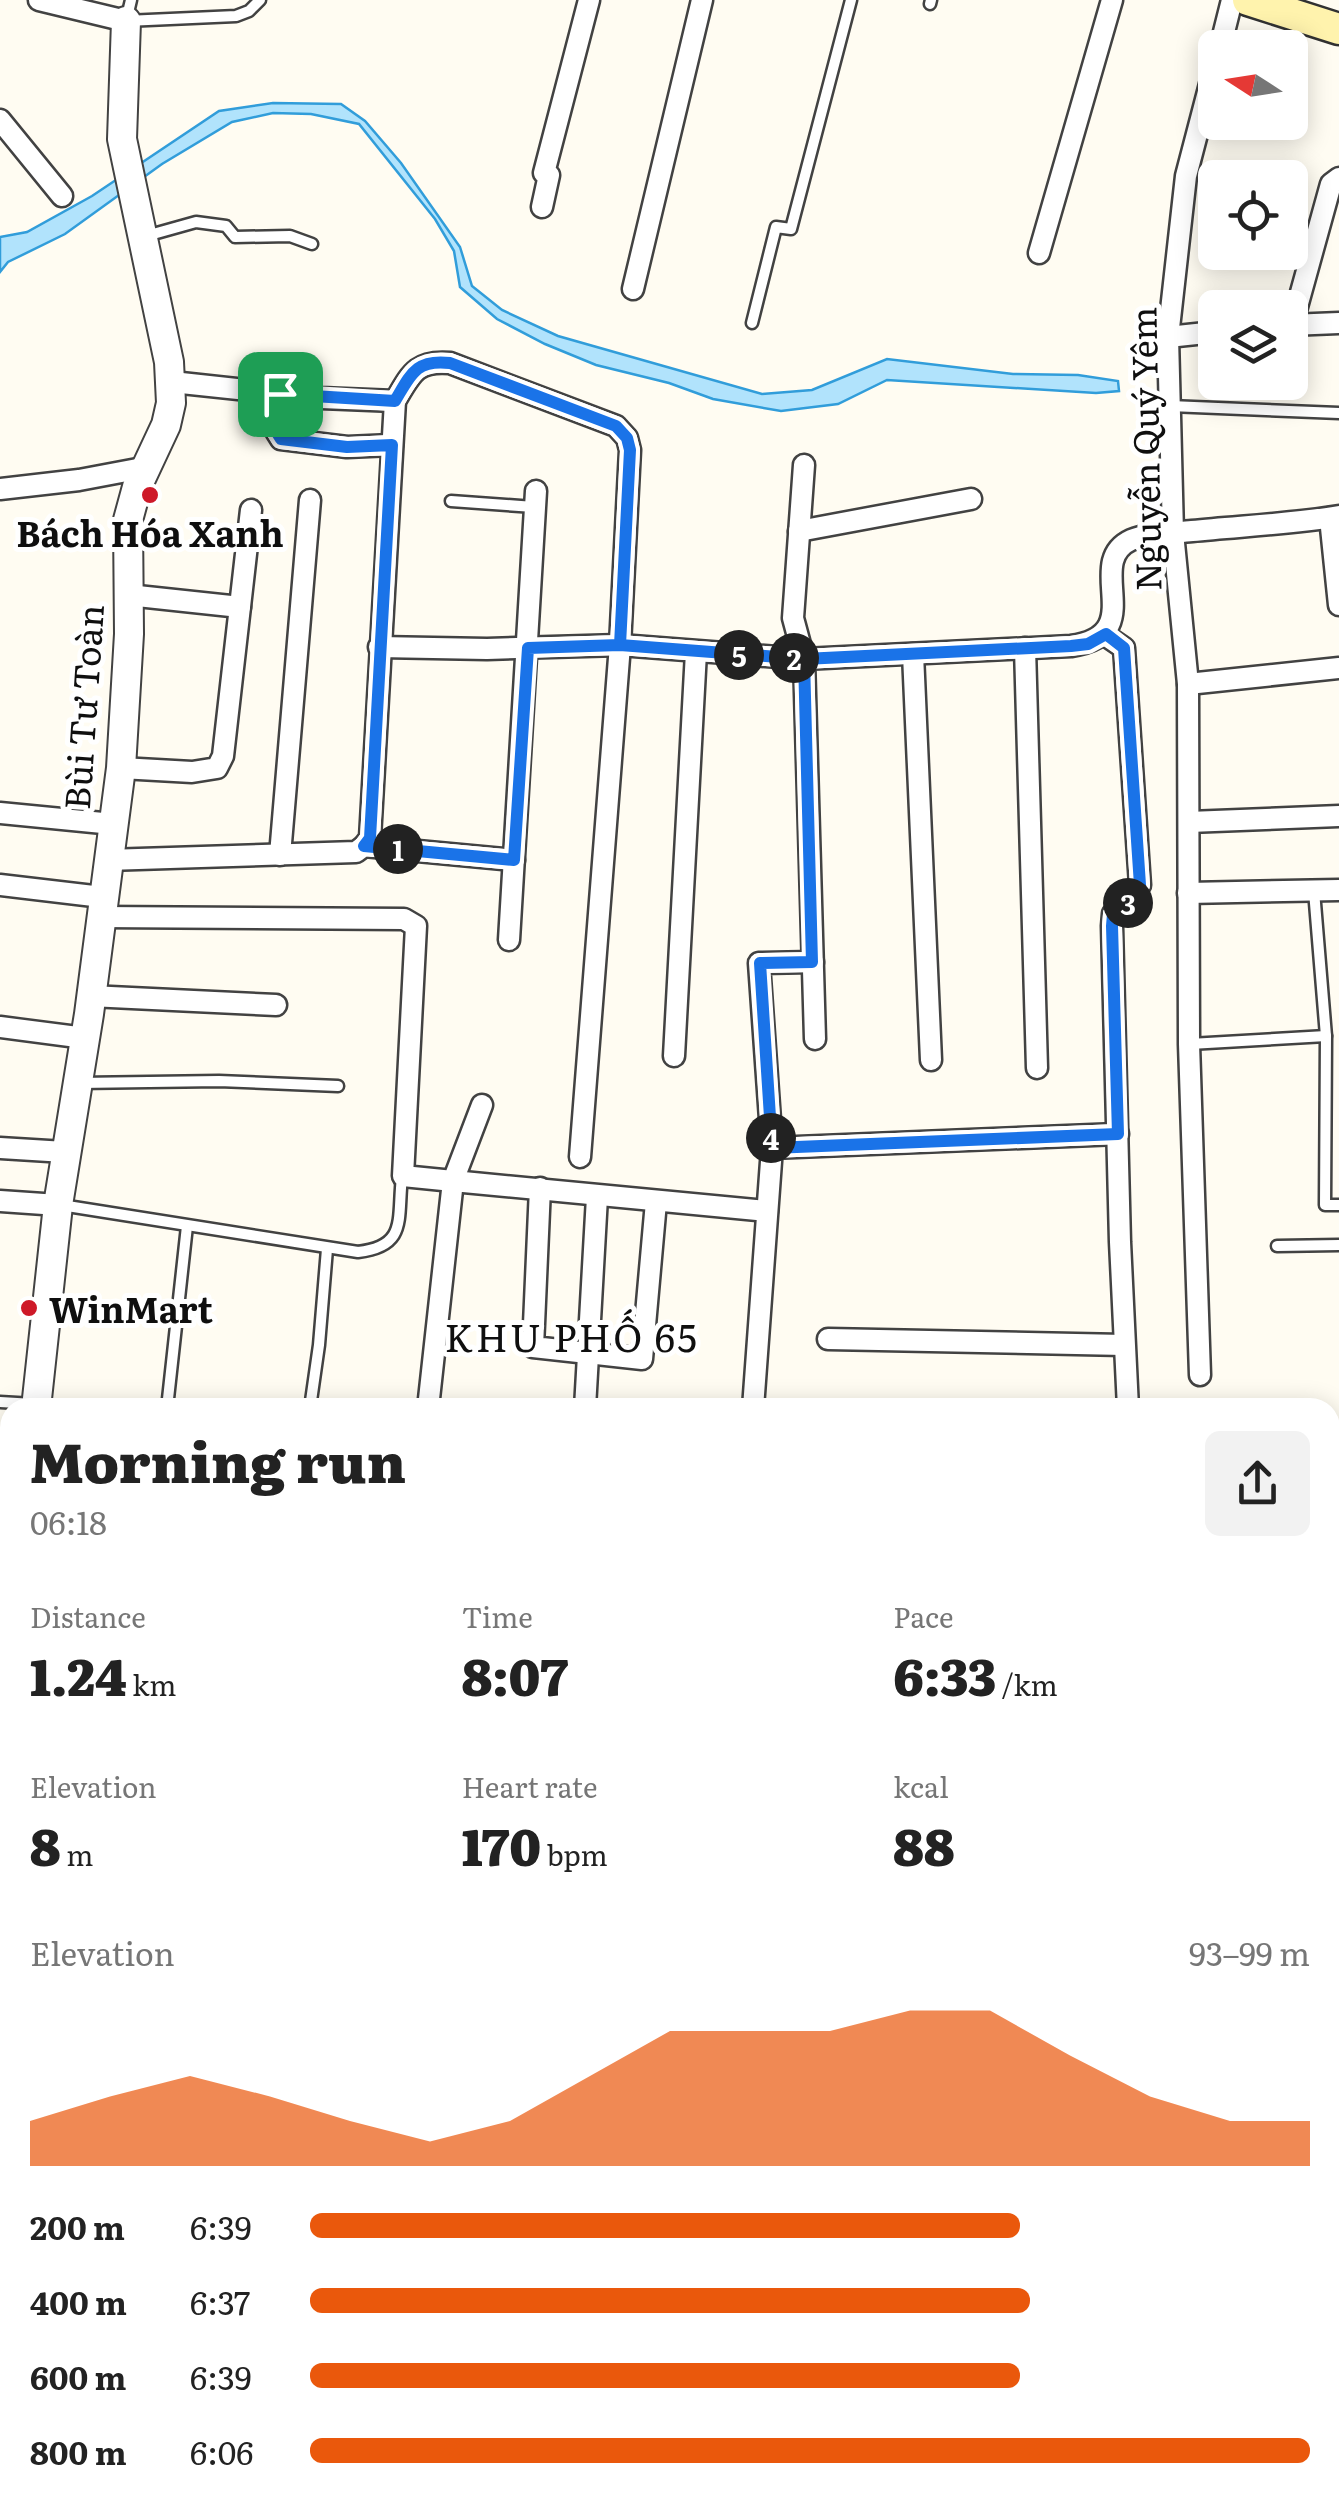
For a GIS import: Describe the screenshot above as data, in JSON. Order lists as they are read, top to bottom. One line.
{"streets":{"street":["Nguyễn Quý Yêm","Bùi Tư Toàn"]},"districts":["KHU PHỐ 65"],"places":["Bách Hóa Xanh","WinMart"],"north":"left","page":{"pins":["5","2","1","3","4"],"heading":["Morning run","06:18"],"stats":[["Distance","1.24 km"],["Time","8:07"],["Pace","6:33 /km"],["Elevation","8 m"],["Heart rate","170 bpm"],["kcal","88"]],"chart":["Elevation","93–99 m"],"list":[{"name":"200 m","note":"6:39"},{"name":"400 m","note":"6:37"},{"name":"600 m","note":"6:39"},{"name":"800 m","note":"6:06"}]}}
